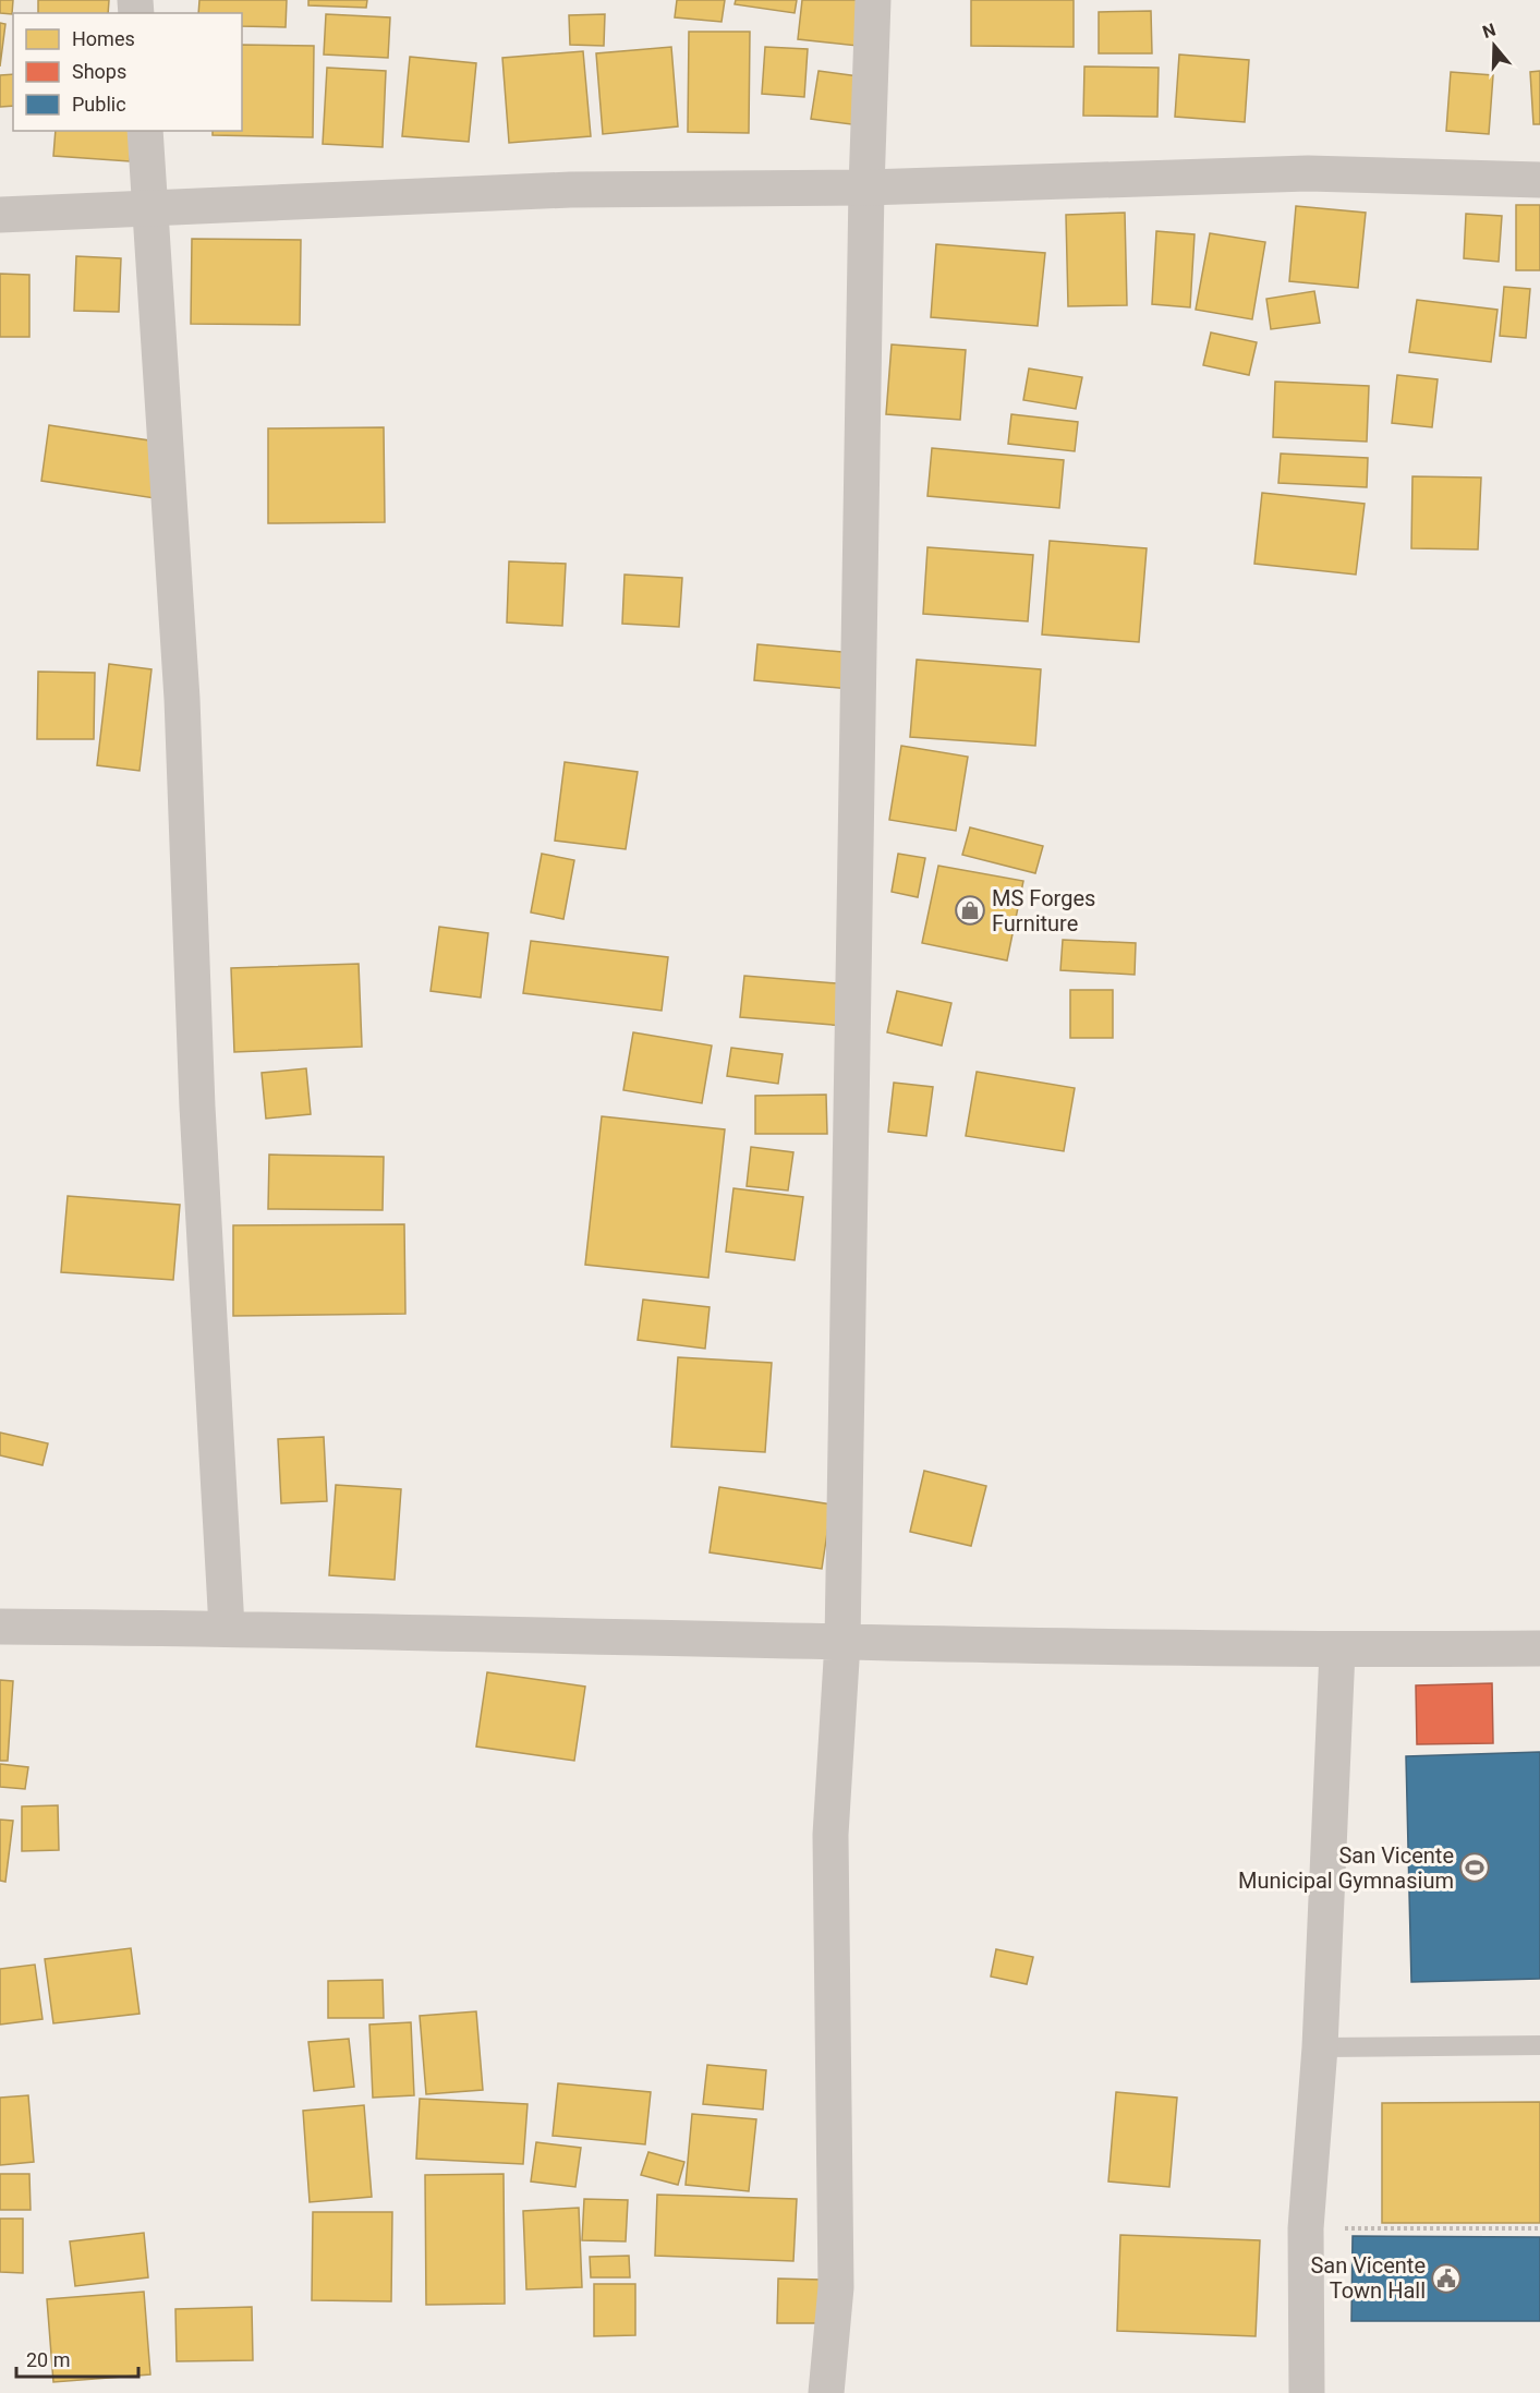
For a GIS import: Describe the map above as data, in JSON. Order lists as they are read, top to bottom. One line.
{"places":{"shop":["MS Forges Furniture"],"sports":["San Vicente Municipal Gymnasium"],"public building":["San Vicente Town Hall"]},"legend":["Homes","Shops","Public"],"scale_bar":"20 m","north":"top"}
